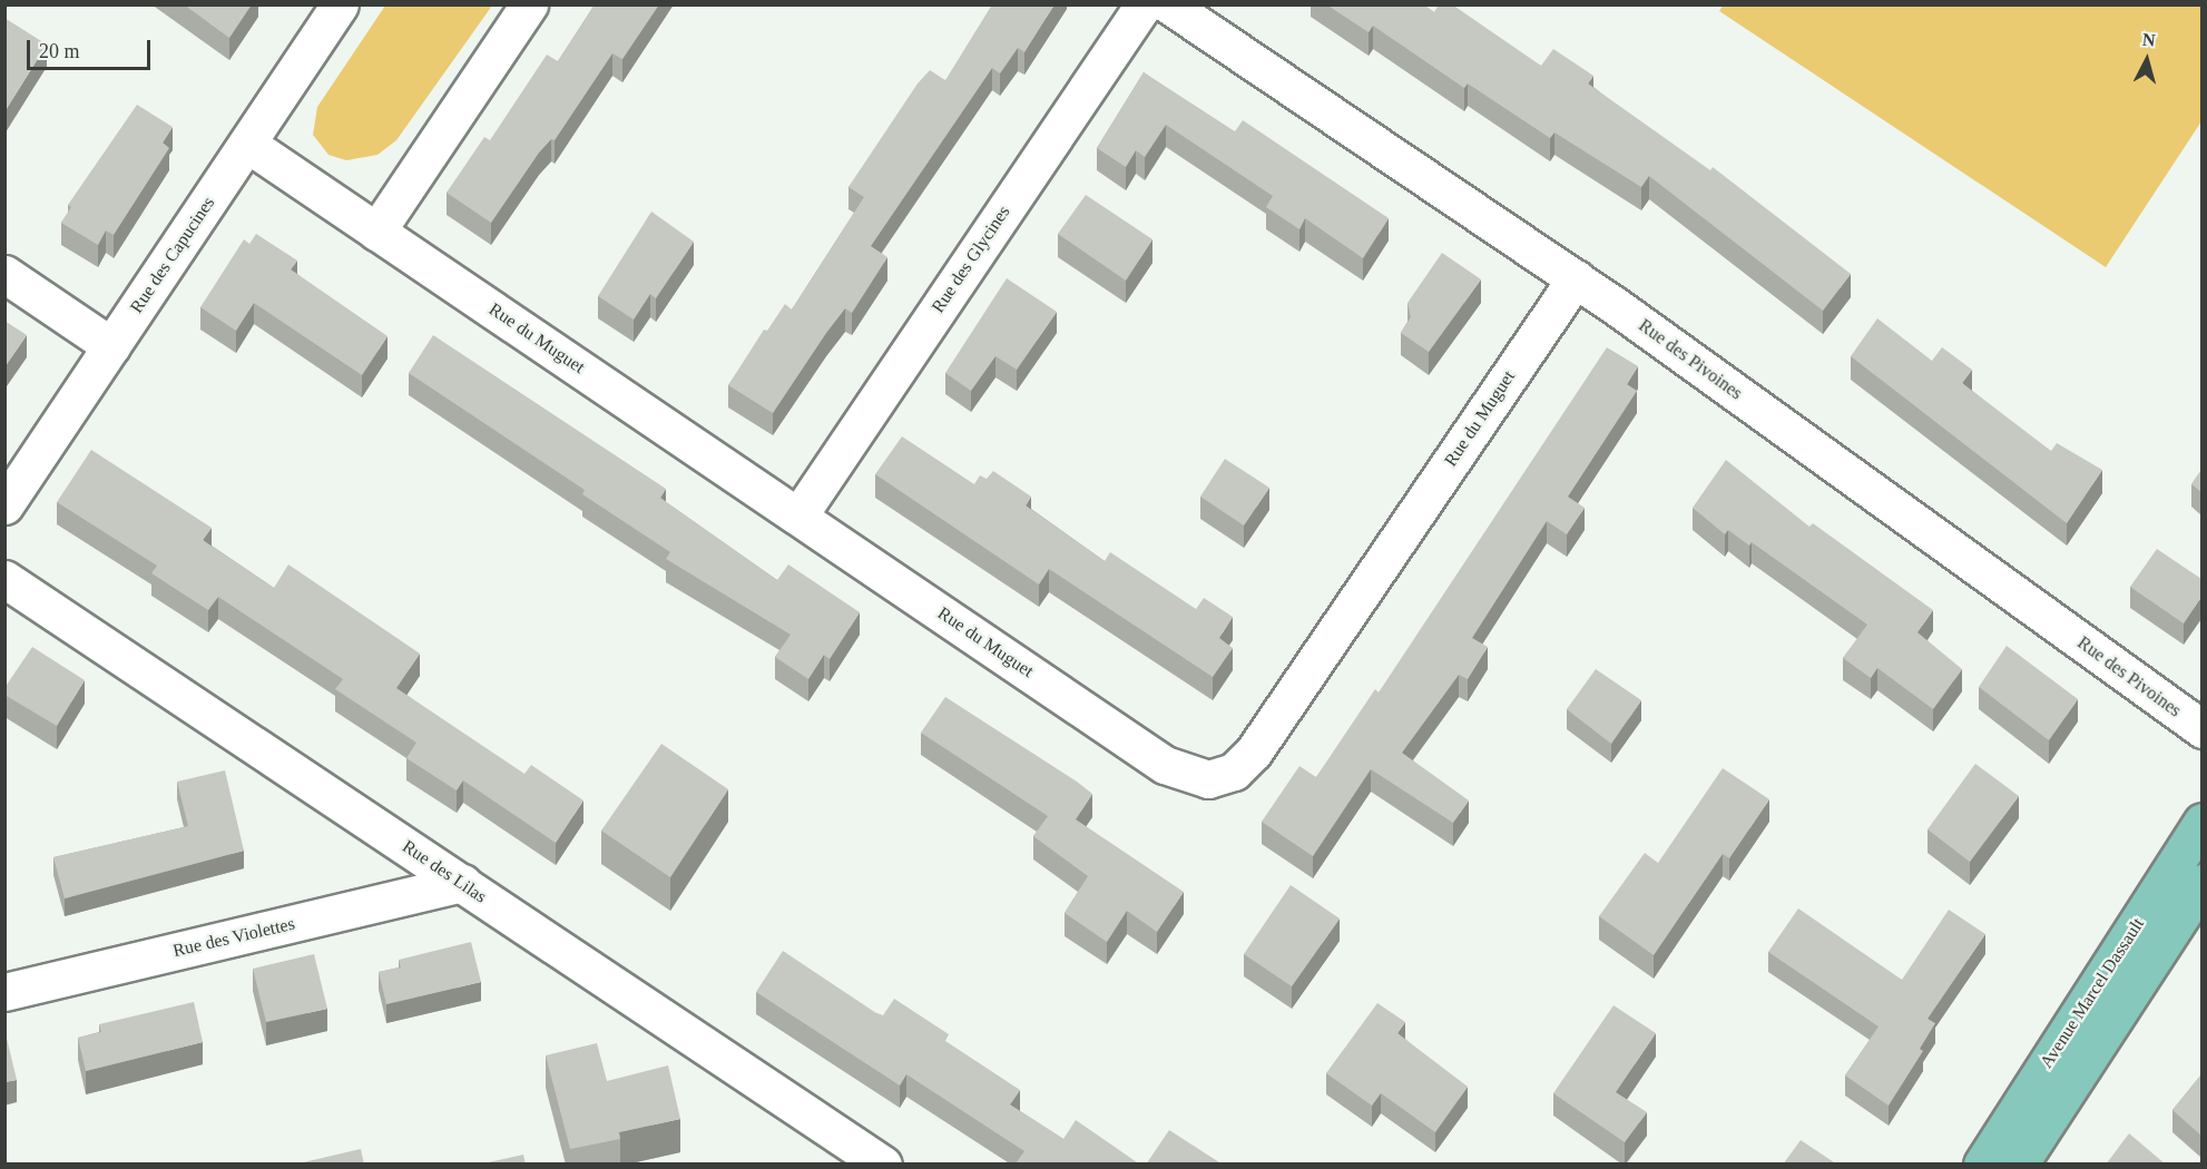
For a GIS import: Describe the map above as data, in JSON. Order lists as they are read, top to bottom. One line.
{"streets":{"main road":["Avenue Marcel Dassault"],"street":["Rue des Capucines","Rue des Glycines","Rue du Muguet","Rue des Pivoines","Rue des Lilas","Rue des Violettes"]},"crossings":[["Rue des Capucines","Rue du Muguet"],["Rue des Glycines","Rue du Muguet"],["Rue du Muguet","Rue des Pivoines"],["Rue des Lilas","Rue des Violettes"]],"scale_bar":"20 m","north":"top"}
